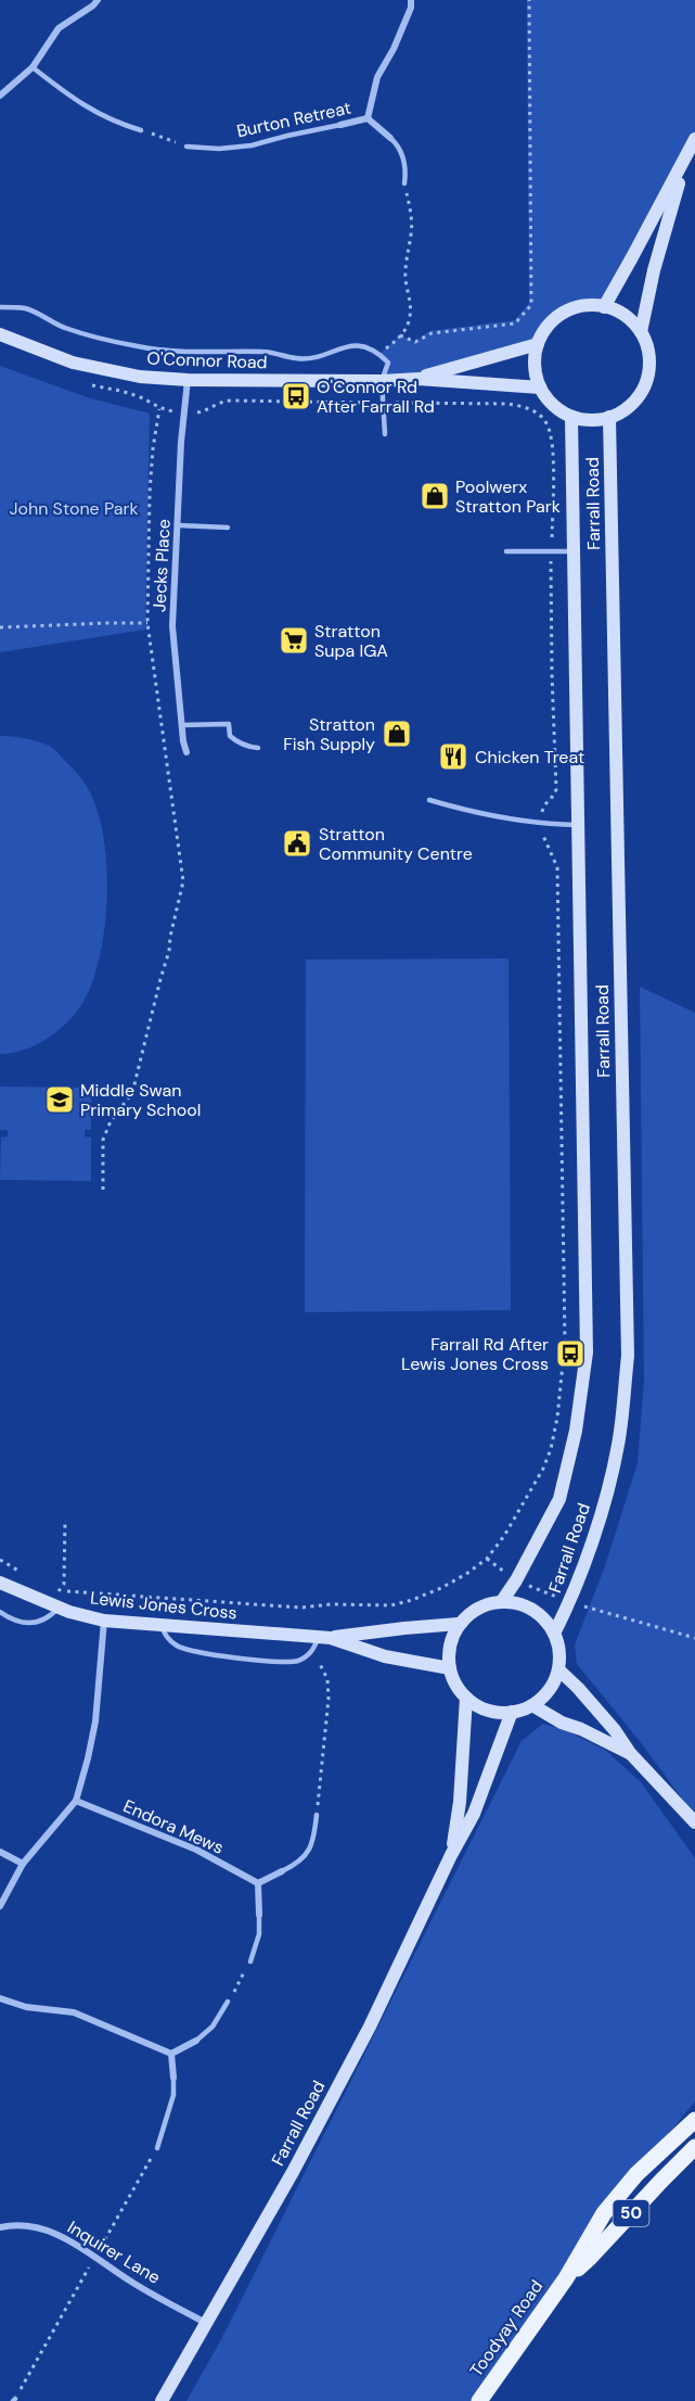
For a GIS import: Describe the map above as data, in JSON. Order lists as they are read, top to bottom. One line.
{"streets":{"main road":["O'Connor Road","Farrall Road","Lewis Jones Cross","50","Toodyay Road"],"street":["Burton Retreat","Jecks Place","Endora Mews","Inquirer Lane"]},"crossings":[["O'Connor Road","Farrall Road"],["O'Connor Road","Jecks Place"],["Farrall Road","Lewis Jones Cross"],["Farrall Road","Inquirer Lane"]],"parks":["John Stone Park"],"places":{"bus stop":["O'Connor Rd After Farrall Rd","Farrall Rd After Lewis Jones Cross"],"shop":["Poolwerx Stratton Park","Stratton Fish Supply"],"supermarket":["Stratton Supa IGA"],"restaurant":["Chicken Treat"],"public building":["Stratton Community Centre"],"school or university":["Middle Swan Primary School"]}}
